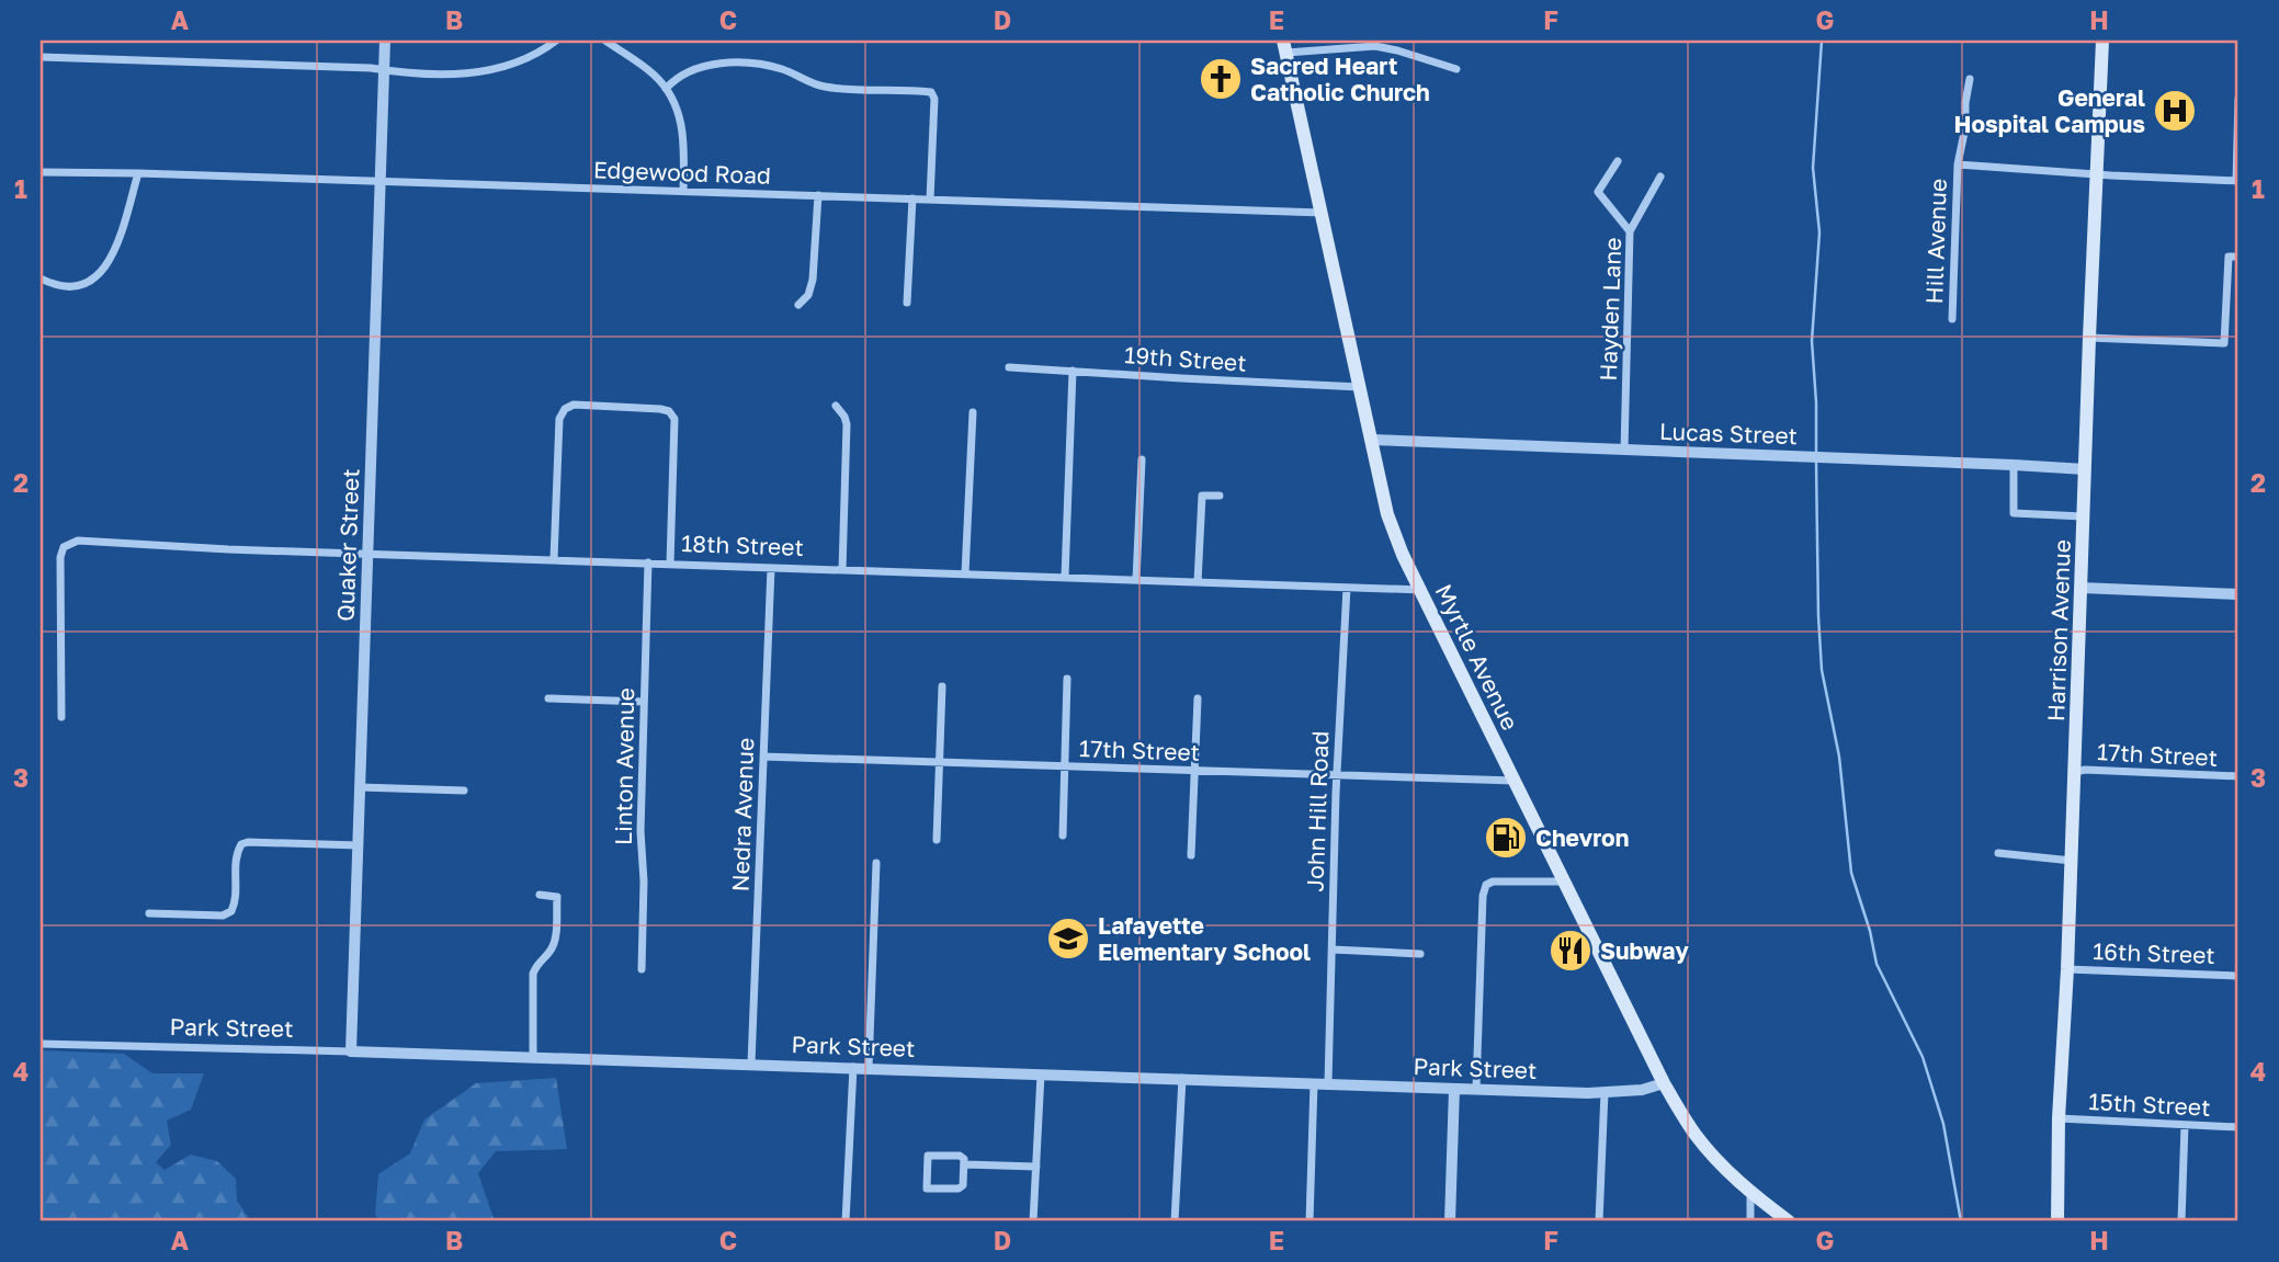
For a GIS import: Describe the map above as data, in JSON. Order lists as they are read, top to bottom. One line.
{"streets":{"main road":["Harrison Avenue","Myrtle Avenue"],"street":["Edgewood Road","Hill Avenue","Hayden Lane","19th Street","Lucas Street","Quaker Street","18th Street","17th Street","Linton Avenue","John Hill Road","Nedra Avenue","16th Street","Park Street","15th Street"]},"crossings":[["Edgewood Road","Quaker Street"],["Edgewood Road","Myrtle Avenue"],["Hayden Lane","Lucas Street"],["19th Street","Myrtle Avenue"],["Lucas Street","Harrison Avenue"],["Lucas Street","Myrtle Avenue"],["Quaker Street","18th Street"],["Quaker Street","Park Street"],["18th Street","Myrtle Avenue"],["18th Street","Linton Avenue"],["18th Street","John Hill Road"],["18th Street","Nedra Avenue"],["Harrison Avenue","17th Street"],["Harrison Avenue","16th Street"],["Harrison Avenue","15th Street"],["Myrtle Avenue","17th Street"],["Myrtle Avenue","Park Street"],["17th Street","John Hill Road"],["17th Street","Nedra Avenue"],["John Hill Road","Park Street"],["Nedra Avenue","Park Street"]],"places":{"church":["Sacred Heart Catholic Church"],"hospital":["General Hospital Campus"],"fuel station":["Chevron"],"school or university":["Lafayette Elementary School"],"restaurant":["Subway"]},"grid":{"columns":["A","B","C","D","E","F","G","H"],"rows":["1","2","3","4"]}}
